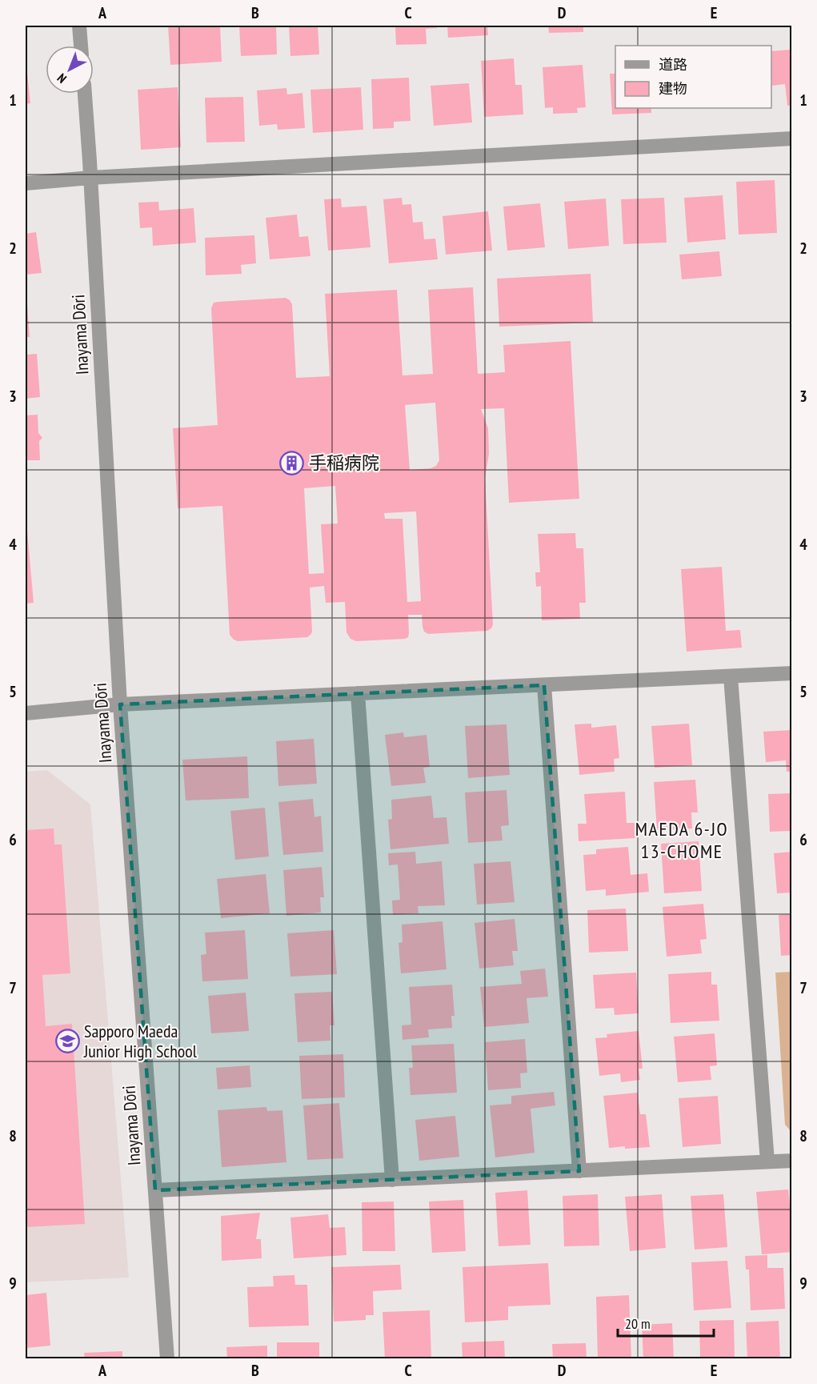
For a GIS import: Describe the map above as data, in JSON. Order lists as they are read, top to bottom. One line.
{"streets":{"street":["Inayama Dōri"]},"districts":["MAEDA 6-JO 13-CHOME"],"places":{"building":["手稲病院"],"school or university":["Sapporo Maeda Junior High School"]},"legend":["道路","建物"],"scale_bar":"20 m","north":"bottom left","grid":{"columns":["A","B","C","D","E"],"rows":["1","2","3","4","5","6","7","8","9"]}}
